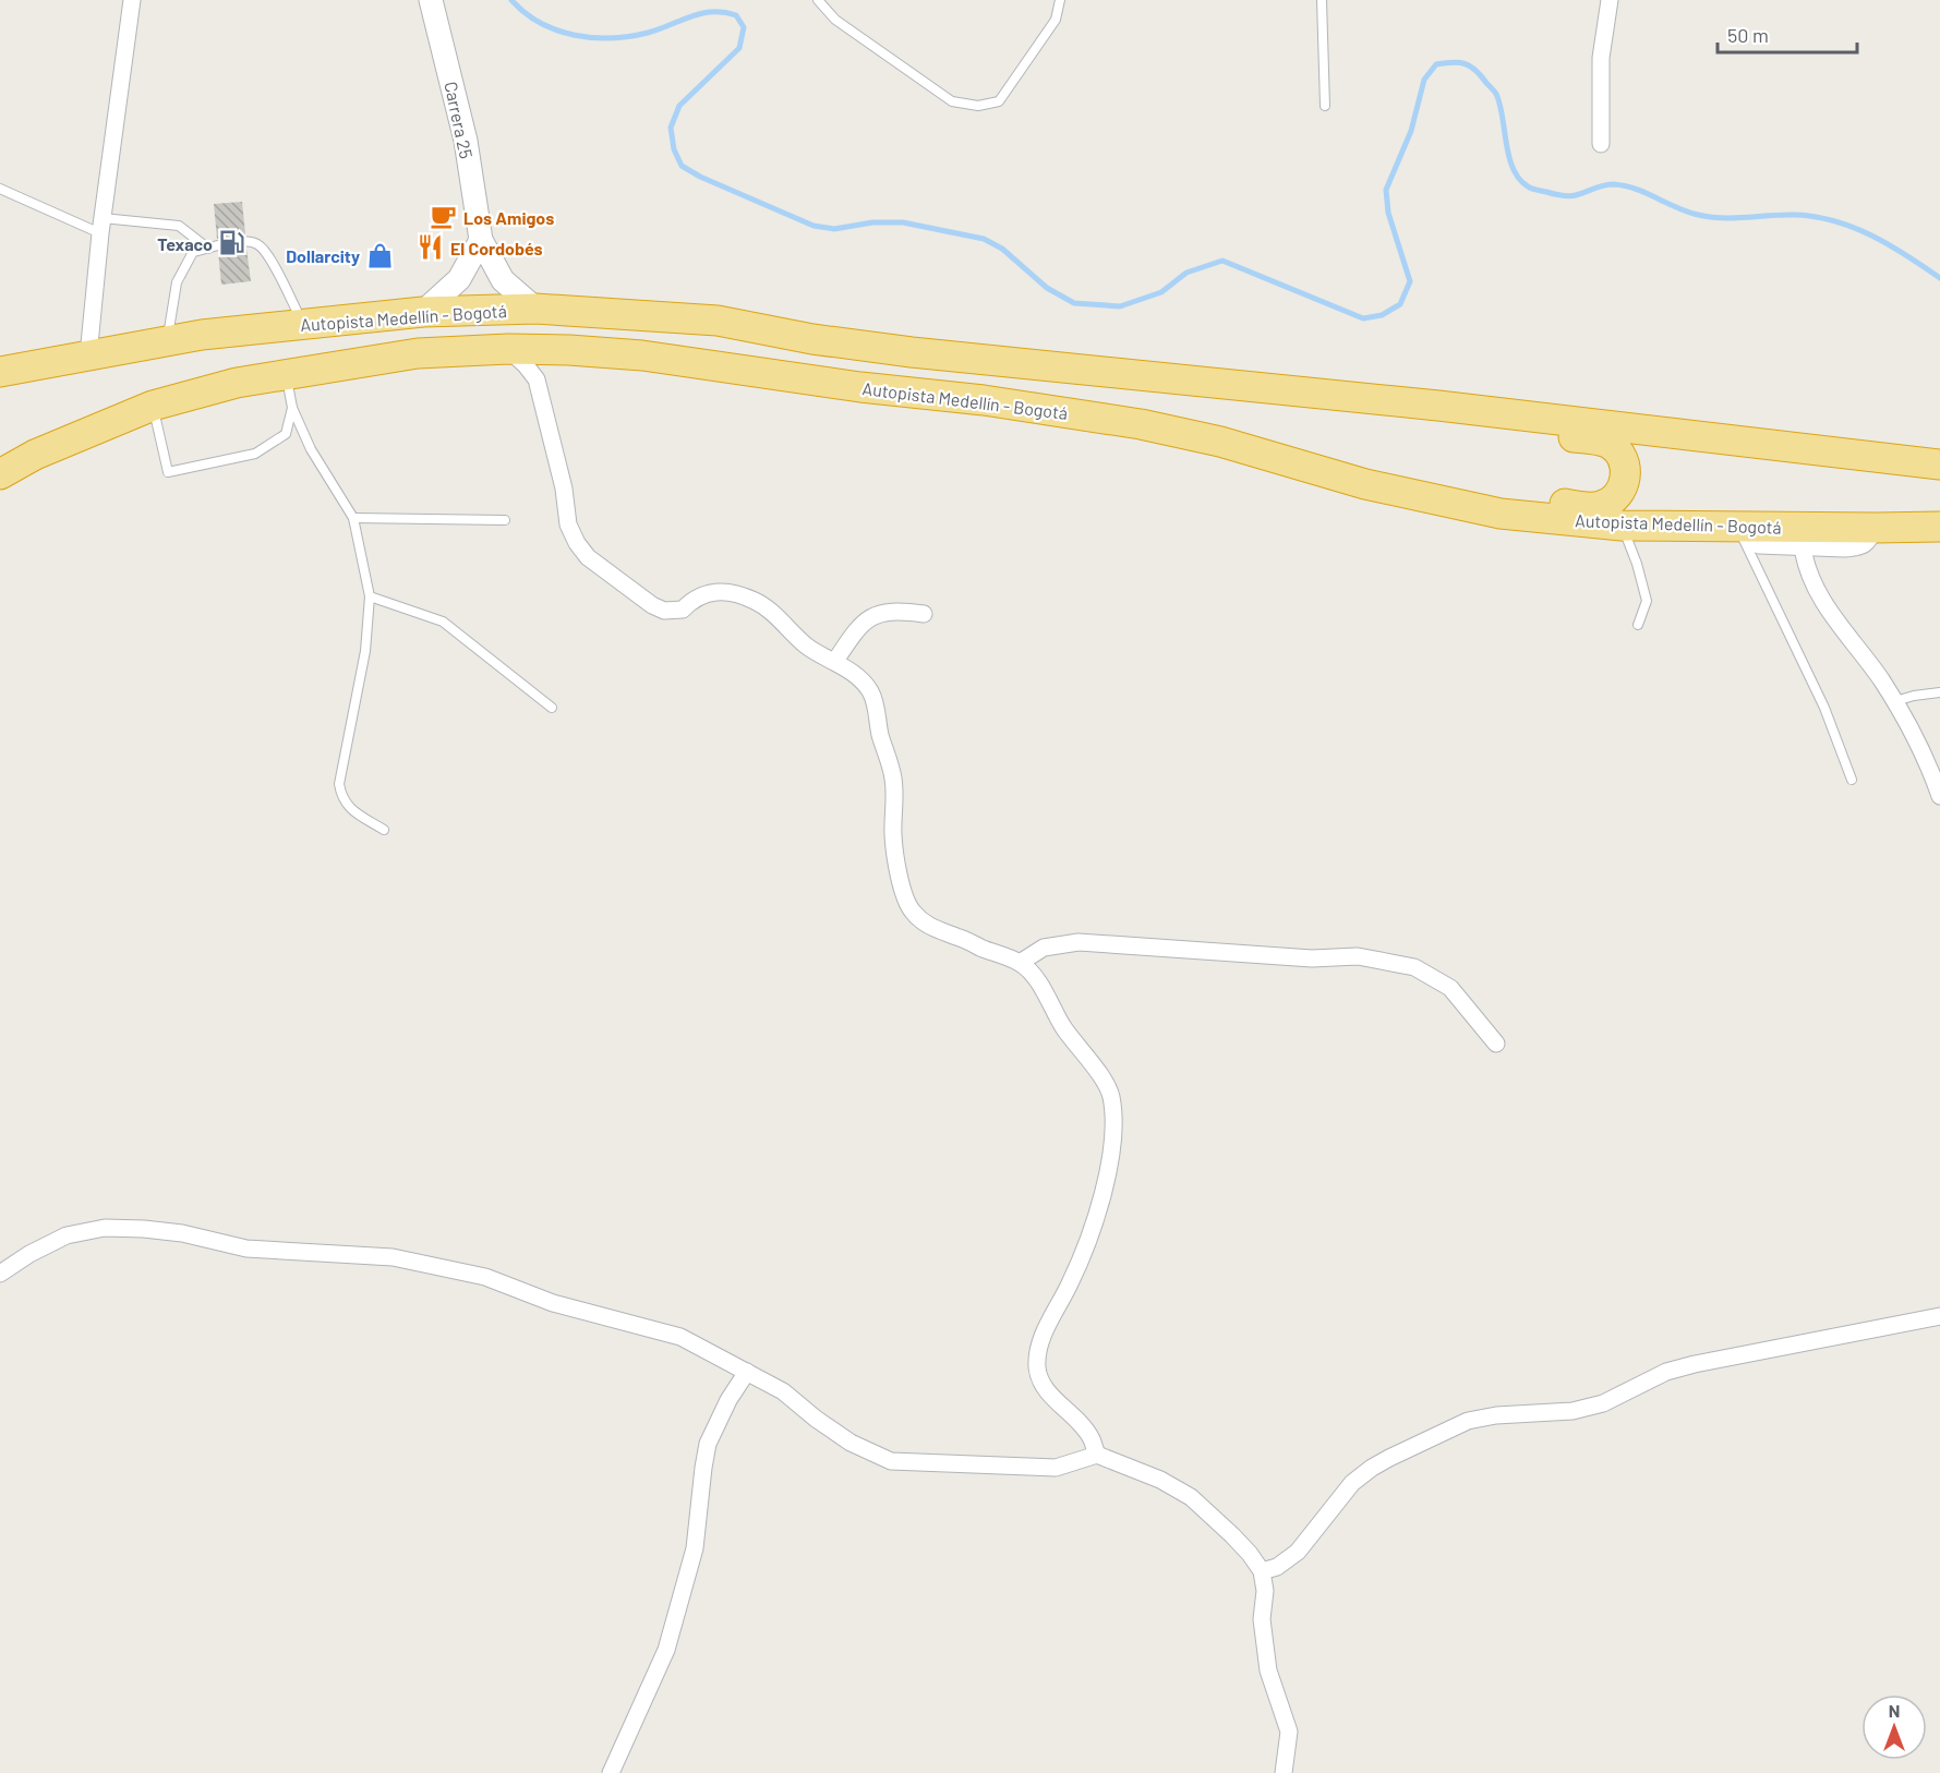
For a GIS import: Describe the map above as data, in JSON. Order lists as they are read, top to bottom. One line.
{"streets":{"highway":["Autopista Medellín - Bogotá"],"main road":["Carrera 25"]},"crossings":[["Carrera 25","Autopista Medellín - Bogotá"]],"places":{"cafe":["Los Amigos"],"fuel station":["Texaco"],"restaurant":["El Cordobés"],"shop":["Dollarcity"]},"scale_bar":"50 m","north":"top"}
